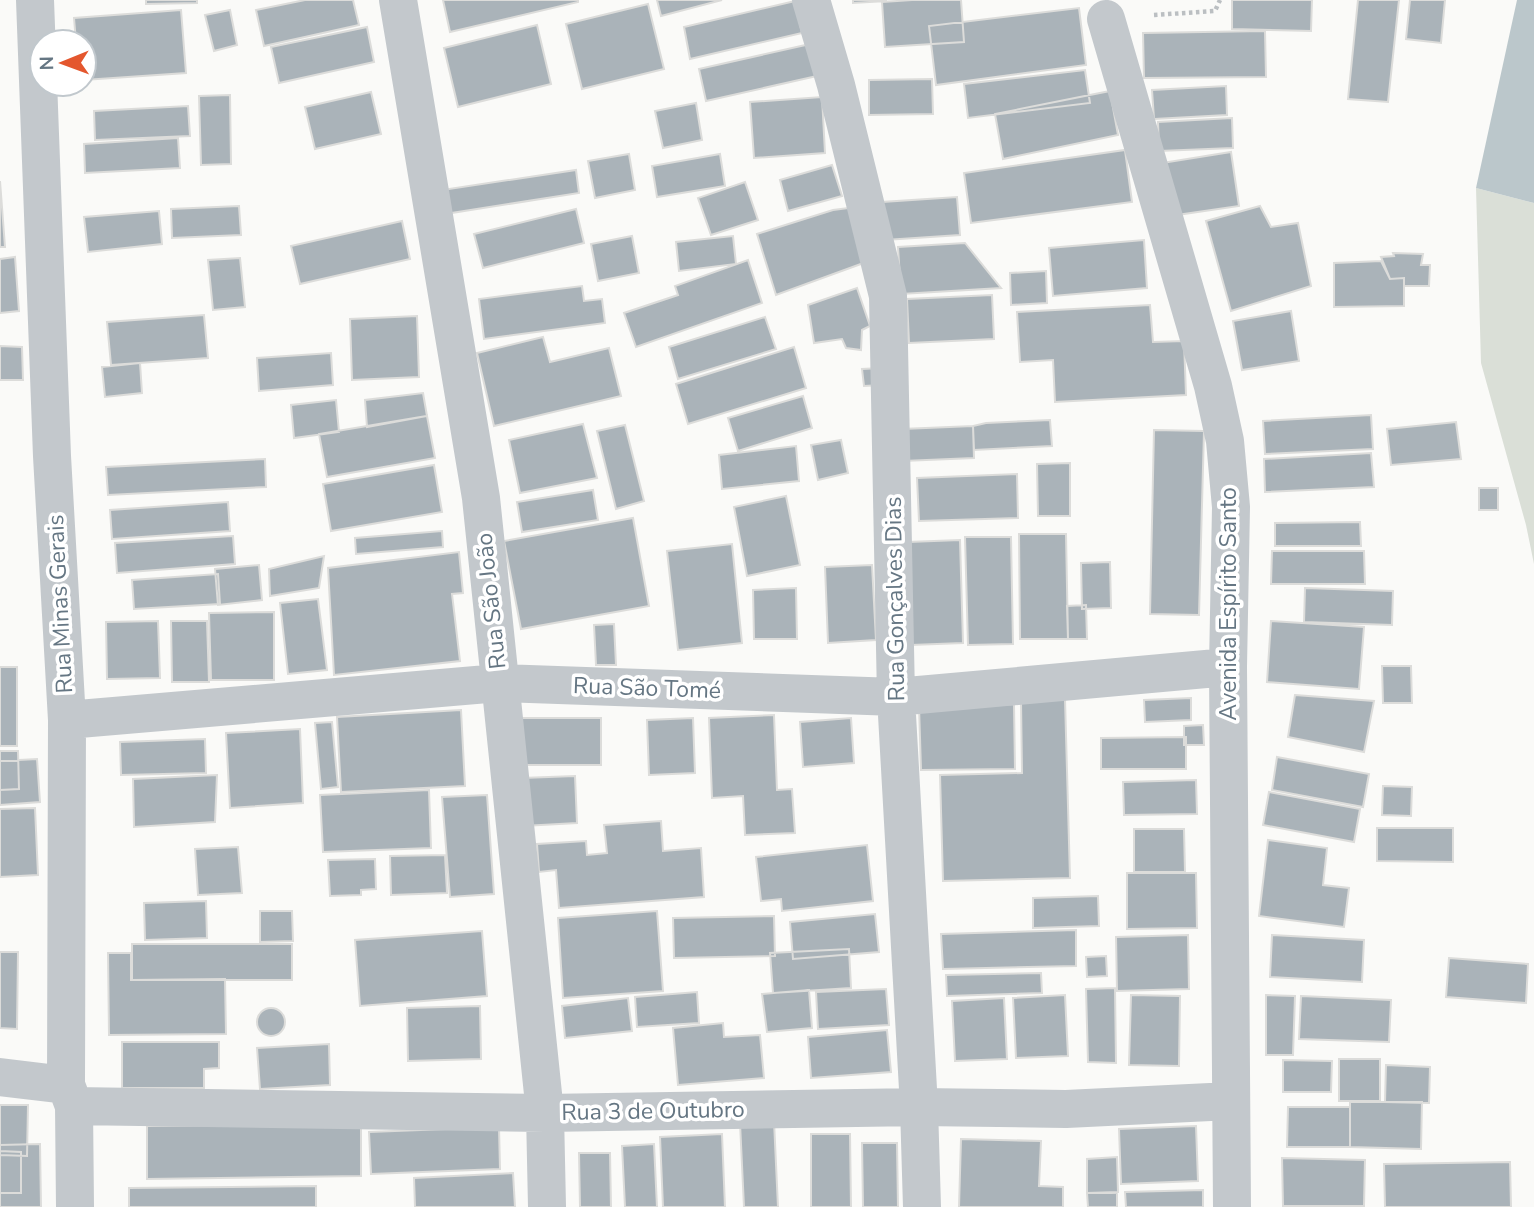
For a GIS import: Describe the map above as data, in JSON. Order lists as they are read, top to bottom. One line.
{"streets":{"street":["Rua Gonçalves Dias","Rua São João","Rua Minas Gerais","Avenida Espírito Santo","Rua São Tomé","Rua 3 de Outubro"]},"crossings":[["Rua Gonçalves Dias","Rua São Tomé"],["Rua Gonçalves Dias","Rua 3 de Outubro"],["Rua São João","Rua São Tomé"],["Rua São João","Rua 3 de Outubro"],["Rua Minas Gerais","Rua São Tomé"],["Rua Minas Gerais","Rua 3 de Outubro"],["Avenida Espírito Santo","Rua São Tomé"],["Avenida Espírito Santo","Rua 3 de Outubro"]],"north":"left"}
